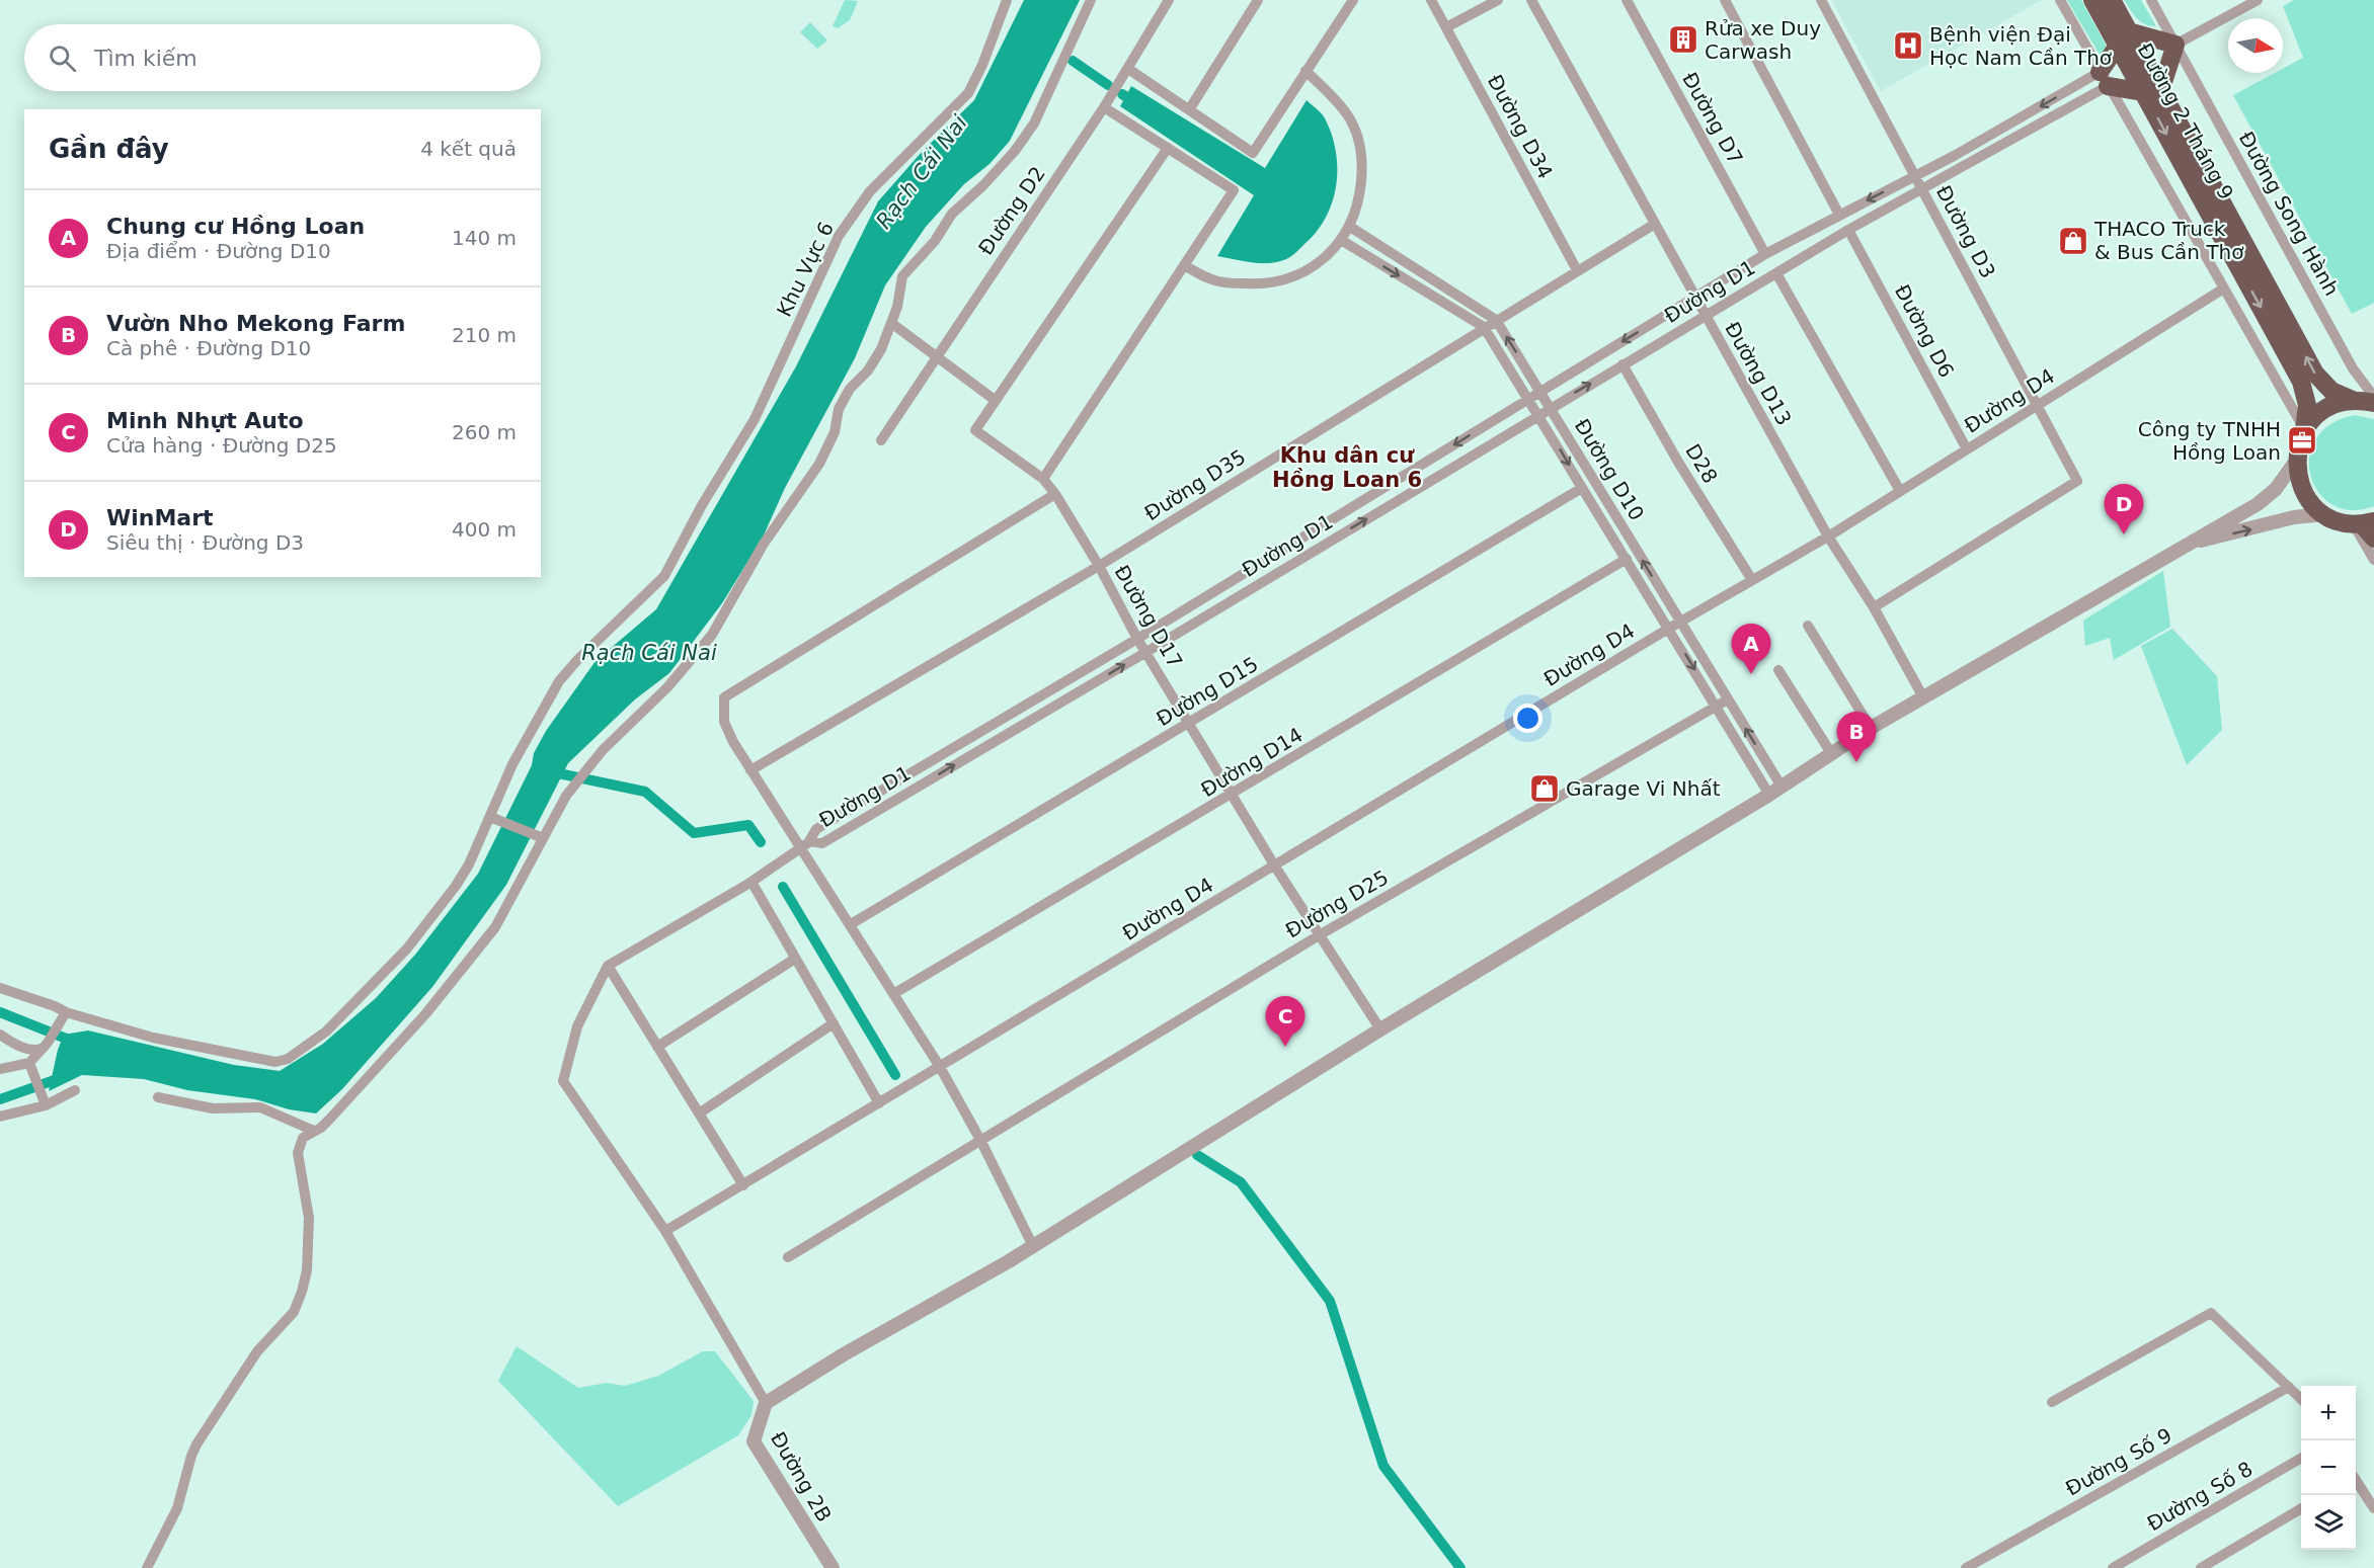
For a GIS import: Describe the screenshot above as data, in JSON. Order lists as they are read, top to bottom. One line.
{"streets":{"highway":["Đường 2 Tháng 9"],"street":["Đường D7","Đường D34","Đường D2","Đường Song Hành","Đường D3","Khu Vực 6","Đường D1","Đường D6","Đường D13","Đường D4","D28","Đường D10","Đường D35","Đường D17","Đường D15","Đường D14","Đường D25","Đường Số 9","Đường 2B","Đường Số 8"]},"crossings":[["Đường D7","Đường D1"],["Đường D34","Đường D35"],["Đường D3","Đường D1"],["Đường D3","Đường D13"],["Đường D3","Đường D4"],["Đường D1","Đường D6"],["Đường D1","Đường D13"],["Đường D1","D28"],["Đường D1","Đường D10"],["Đường D1","Đường D17"],["Đường D6","Đường D4"],["Đường D13","Đường D4"],["Đường D13","Đường D35"],["Đường D4","D28"],["Đường D4","Đường D10"],["Đường D4","Đường D17"],["Đường D10","Đường D35"],["Đường D10","Đường D15"],["Đường D10","Đường D14"],["Đường D10","Đường D25"],["Đường D35","Đường D17"],["Đường D17","Đường D15"],["Đường D17","Đường D14"],["Đường D17","Đường D25"]],"districts":["Khu dân cư Hồng Loan 6"],"water":["Rạch Cái Nai"],"places":{"building":["Rửa xe Duy Carwash"],"hospital":["Bệnh viện Đại Học Nam Cần Thơ"],"shop":["THACO Truck & Bus Cần Thơ","Garage Vi Nhất"],"office":["Công ty TNHH Hồng Loan"]},"north":"right","page":{"search":"Tìm kiếm","heading":["Gần đây","4 kết quả"],"list":[{"mark":"A","name":"Chung cư Hồng Loan","note":"Địa điểm · Đường D10","value":"140 m"},{"mark":"B","name":"Vườn Nho Mekong Farm","note":"Cà phê · Đường D10","value":"210 m"},{"mark":"C","name":"Minh Nhựt Auto","note":"Cửa hàng · Đường D25","value":"260 m"},{"mark":"D","name":"WinMart","note":"Siêu thị · Đường D3","value":"400 m"}],"pins":["D","A","B","C"],"map_buttons":["+","−"]}}
